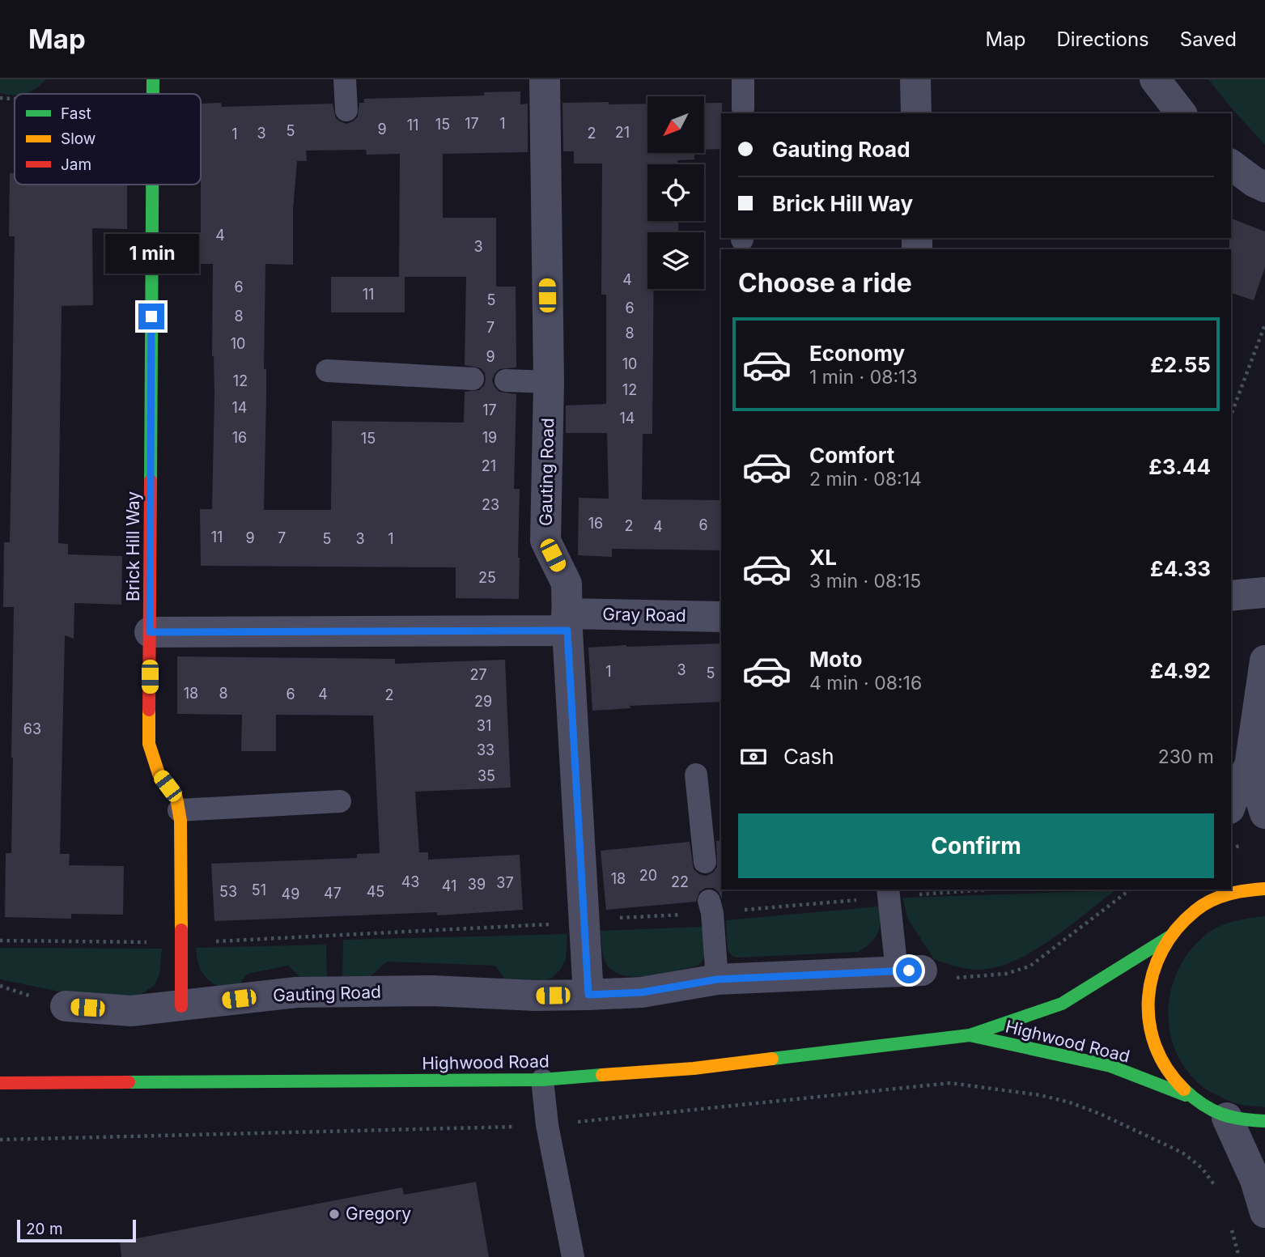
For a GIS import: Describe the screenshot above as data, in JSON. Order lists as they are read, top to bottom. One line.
{"streets":{"street":["Gauting Road","Brick Hill Way","Gray Road","Highwood Road"]},"crossings":[["Gauting Road","Brick Hill Way"],["Gauting Road","Gray Road"],["Brick Hill Way","Gray Road"]],"places":["Gregory"],"house_numbers":["17","1","15","11","9","5","21","3","2","1","4","3","4","6","11","5","6","8","7","8","10","9","10","12","12","14","17","14","16","19","15","21","23","16","6","2","4","11","9","7","5","3","1","25","3","1","5","27","18","8","6","4","2","29","31","63","33","35","20","18","43","22","37","39","41","51","53","45","47","49"],"legend":["Fast","Slow","Jam"],"scale_bar":"20 m","north":"bottom left","page":{"header":"Map","nav":["Map","Directions","Saved"],"banner":["Gauting Road","Brick Hill Way"],"bubble":"1 min","heading":"Choose a ride","list":[{"name":"Economy","note":"1 min · 08:13","value":"£2.55"},{"name":"Comfort","note":"2 min · 08:14","value":"£3.44"},{"name":"XL","note":"3 min · 08:15","value":"£4.33"},{"name":"Moto","note":"4 min · 08:16","value":"£4.92"}],"pay":["Cash","230 m"],"buttons":"Confirm","scale":"20 m"}}
